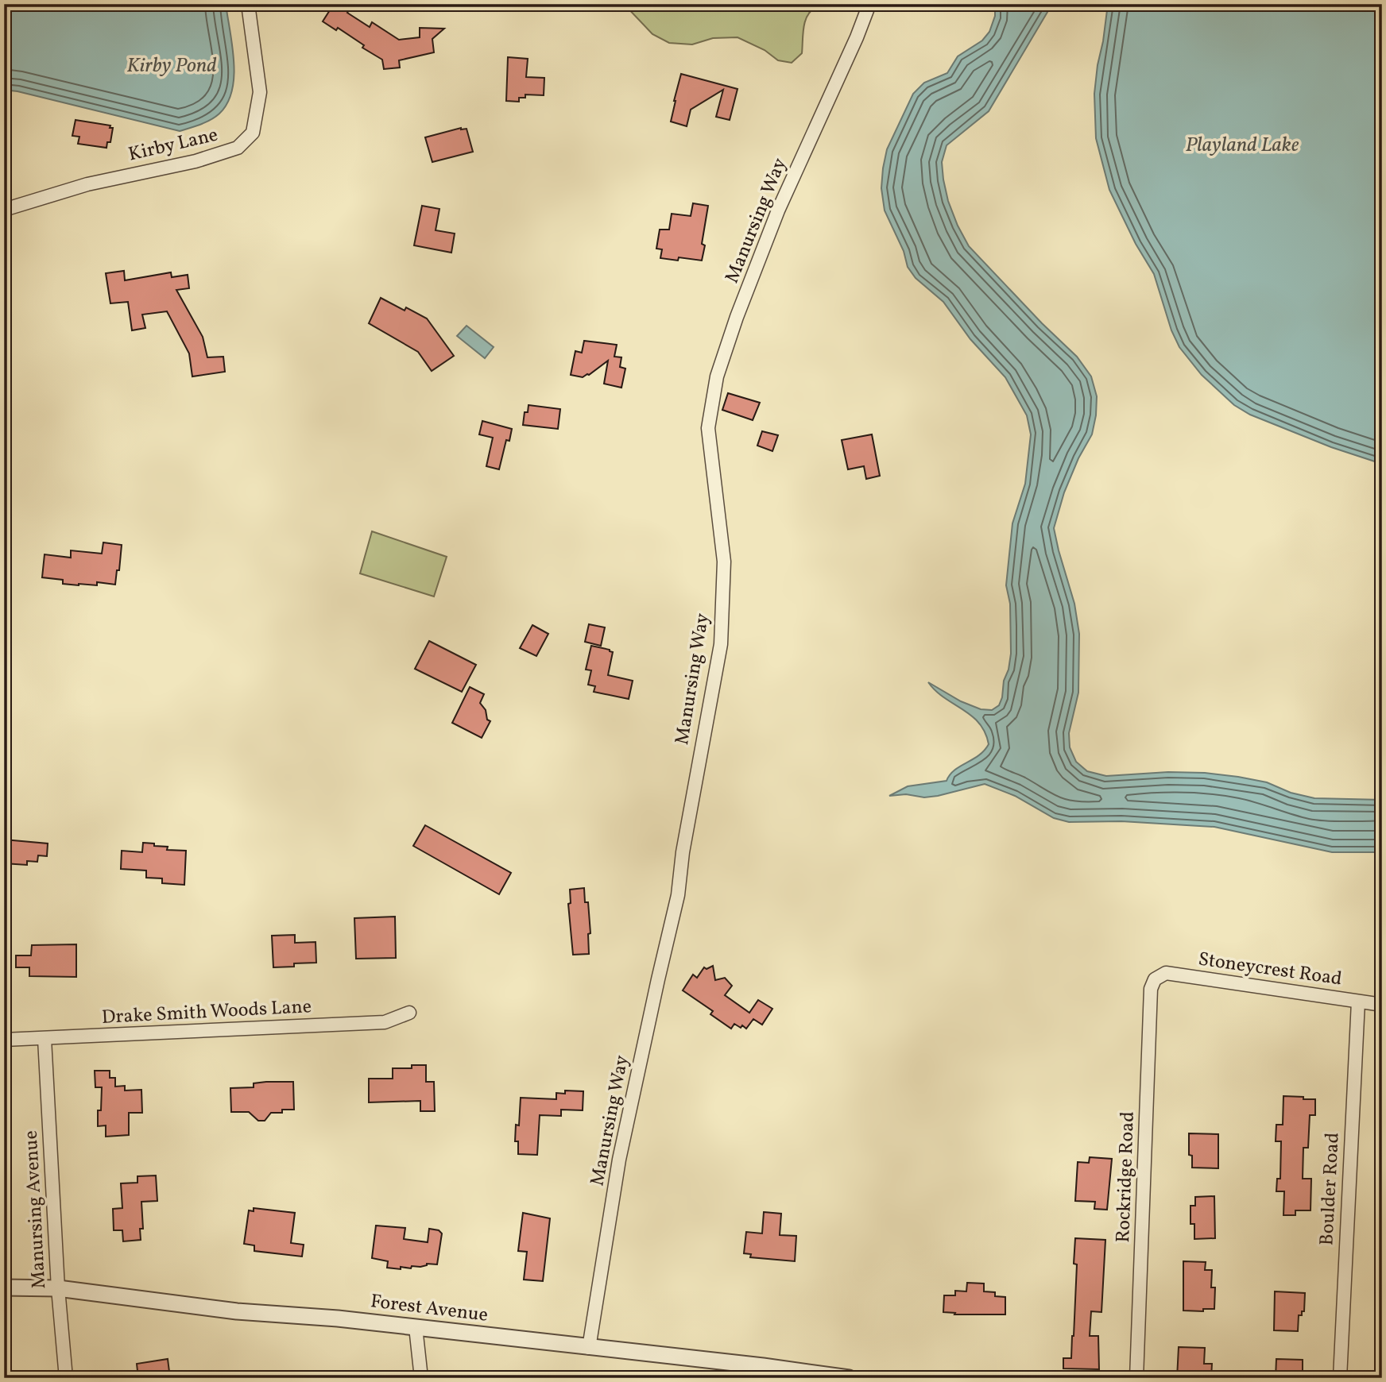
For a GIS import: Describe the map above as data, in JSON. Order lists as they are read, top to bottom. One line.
{"streets":{"street":["Kirby Lane","Manursing Way","Stoneycrest Road","Drake Smith Woods Lane","Rockridge Road","Boulder Road","Manursing Avenue","Forest Avenue"]},"crossings":[["Manursing Way","Forest Avenue"],["Stoneycrest Road","Rockridge Road"],["Stoneycrest Road","Boulder Road"],["Drake Smith Woods Lane","Manursing Avenue"],["Manursing Avenue","Forest Avenue"]],"water":["Kirby Pond","Playland Lake"]}
